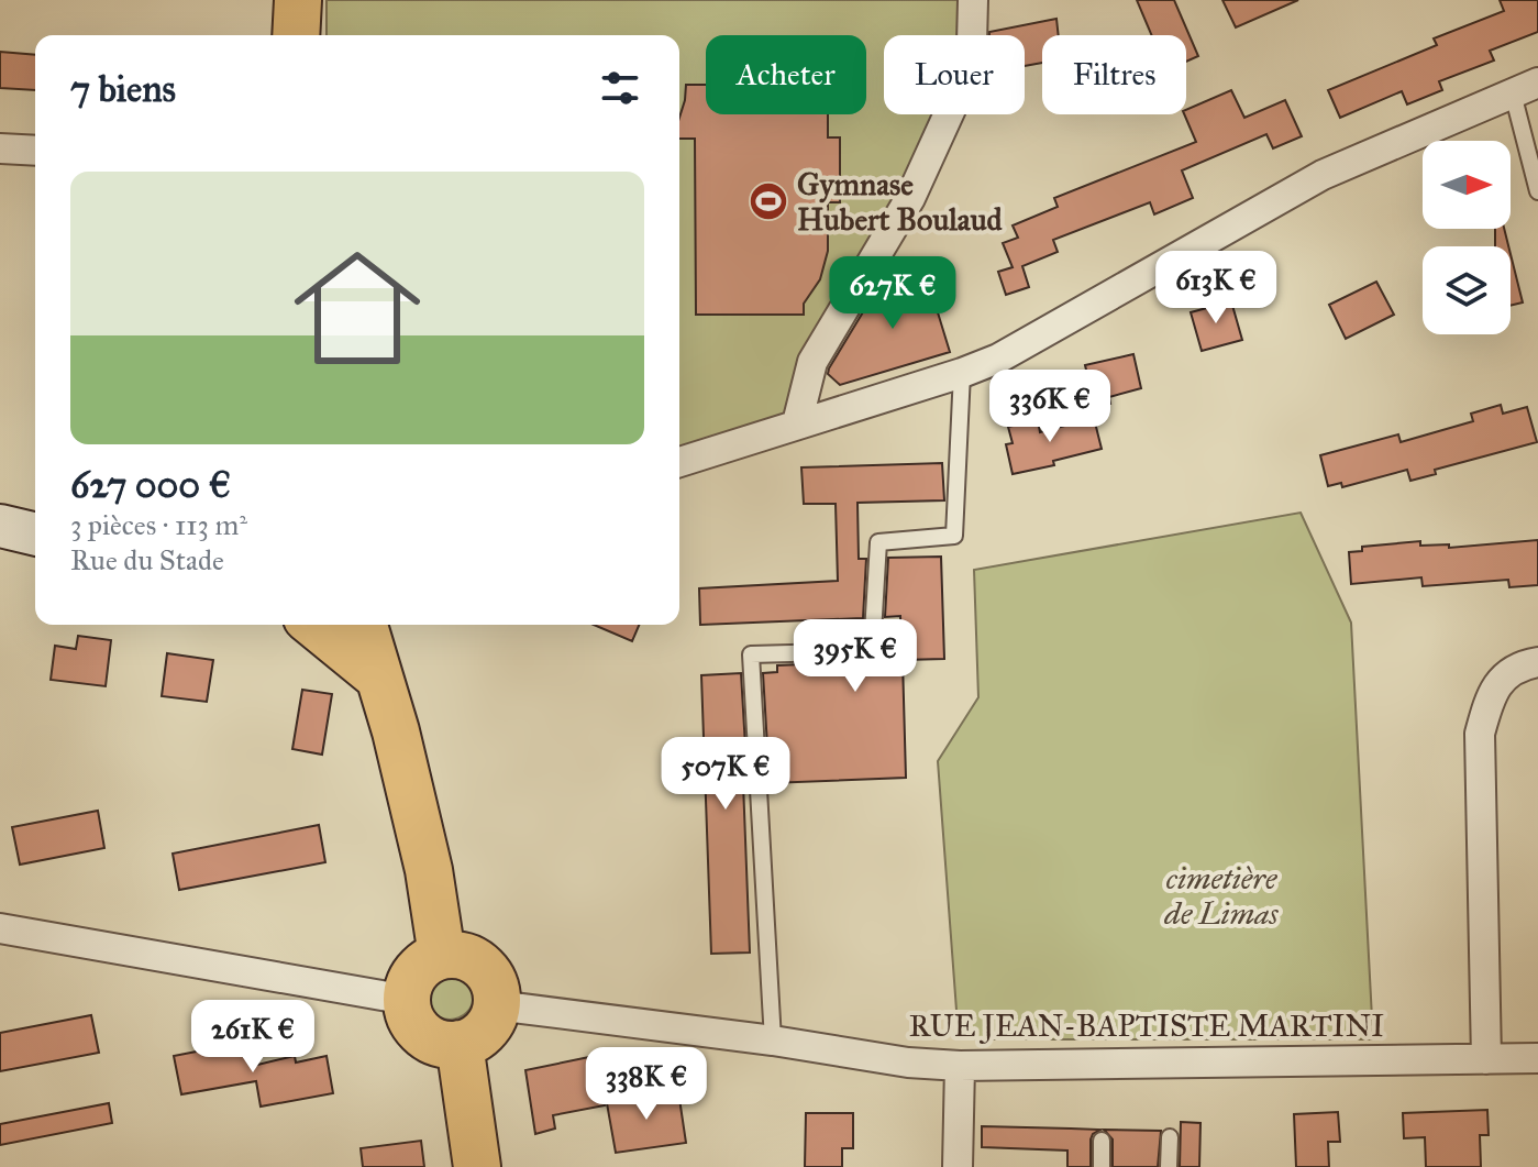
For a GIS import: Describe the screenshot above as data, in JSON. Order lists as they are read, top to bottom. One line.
{"streets":{"street":["RUE JEAN-BAPTISTE MARTINI"]},"parks":["cimetière de Limas"],"places":{"sports":["Gymnase Hubert Boulaud"]},"north":"right","page":{"chip":["Acheter","Louer","Filtres"],"heading":"7 biens","list":[{"name":"627 000 €","note":"3 pièces · 113 m² · Rue du Stade"}],"price":["613K €","627K €","336K €","395K €","507K €","261K €","338K €"]}}
